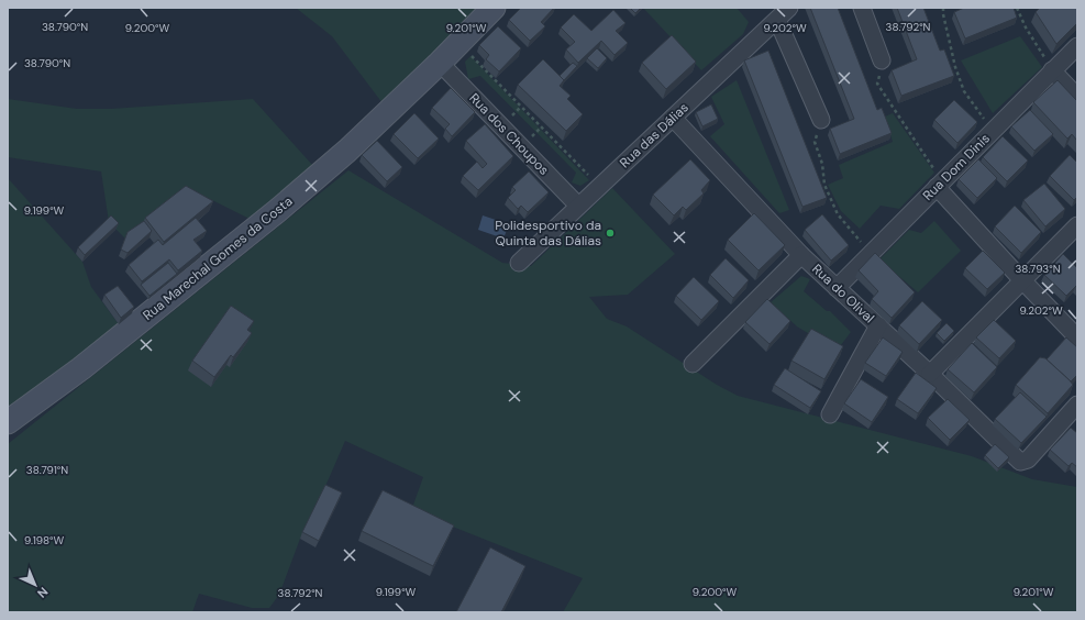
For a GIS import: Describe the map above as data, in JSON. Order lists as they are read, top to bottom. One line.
{"streets":{"main road":["Rua Marechal Gomes da Costa"],"street":["Rua dos Choupos","Rua das Dálias","Rua Dom Dinis","Rua do Olival"]},"crossings":[["Rua dos Choupos","Rua das Dálias"],["Rua dos Choupos","Rua Marechal Gomes da Costa"],["Rua das Dálias","Rua do Olival"],["Rua Dom Dinis","Rua do Olival"]],"places":["Polidesportivo da Quinta das Dálias"],"north":"bottom right","coordinates":["38.790°N","38.792°N","9.200°W","9.201°W","9.202°W","9.199°W","38.793°N","38.791°N","9.198°W"]}
